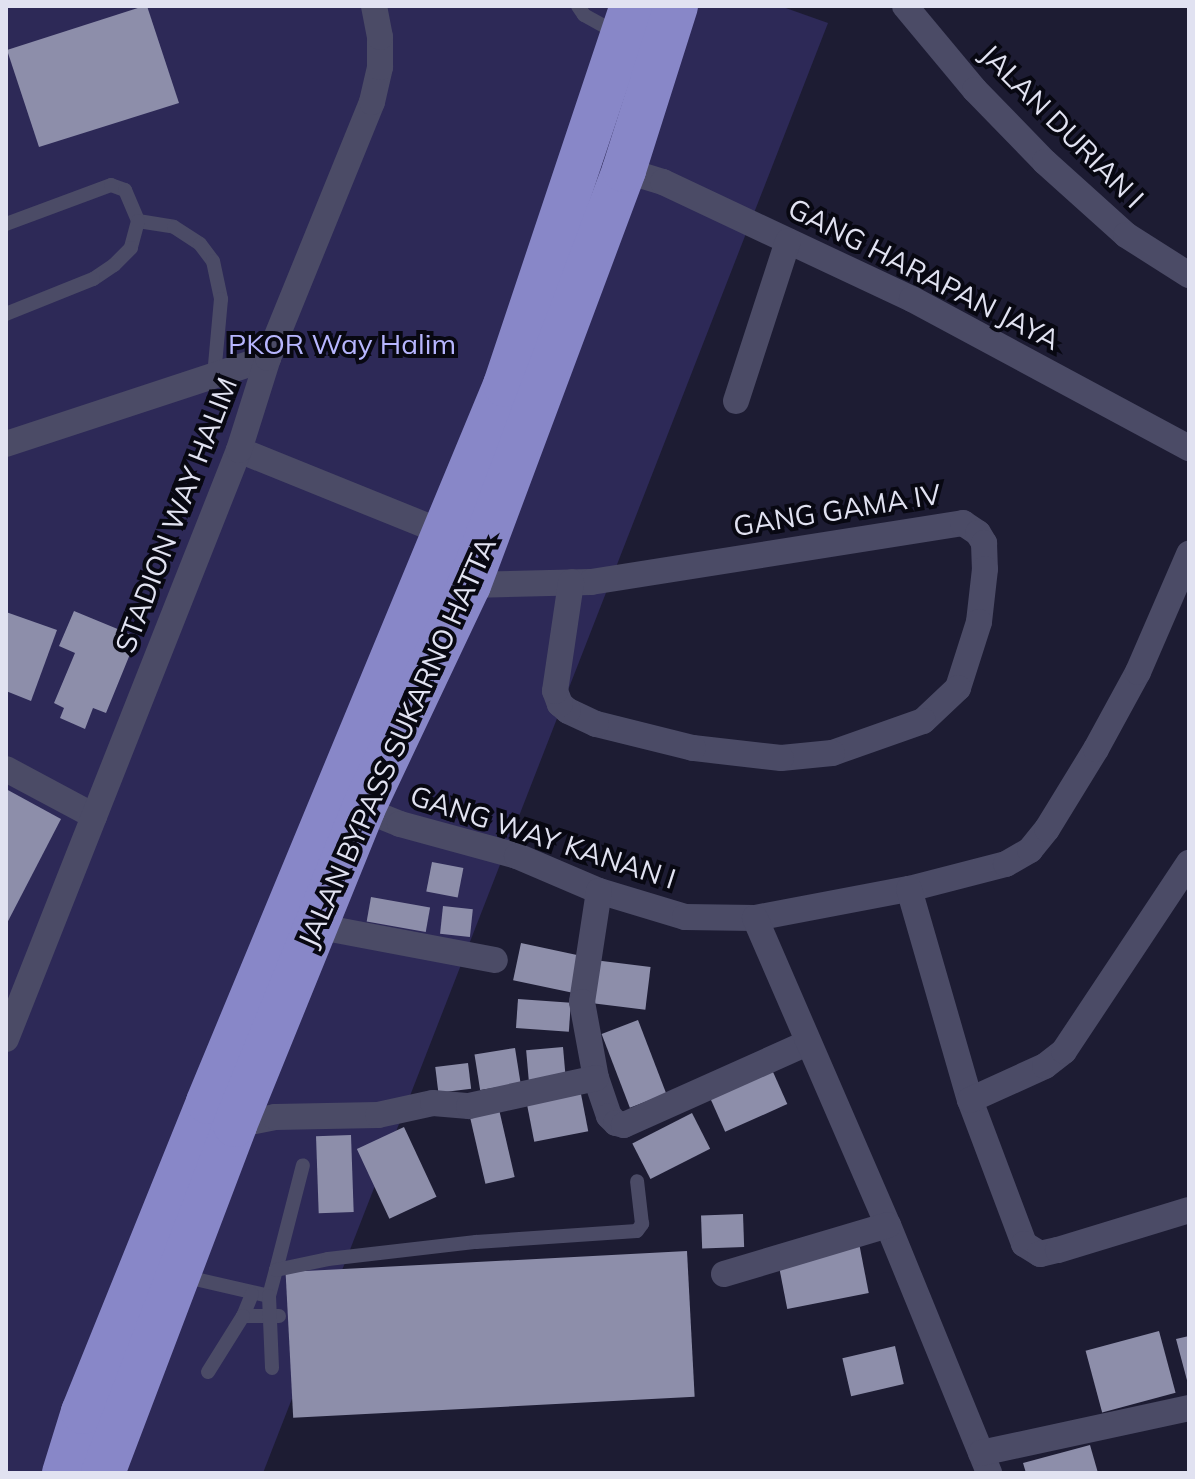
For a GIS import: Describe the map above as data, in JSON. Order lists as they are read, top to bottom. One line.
{"streets":{"highway":["JALAN BYPASS SUKARNO HATTA"],"street":["JALAN DURIAN I","GANG HARAPAN JAYA","GANG GAMA IV","STADION WAY HALIM","GANG WAY KANAN I"]},"crossings":[["GANG HARAPAN JAYA","JALAN BYPASS SUKARNO HATTA"],["GANG GAMA IV","JALAN BYPASS SUKARNO HATTA"],["JALAN BYPASS SUKARNO HATTA","GANG WAY KANAN I"]],"parks":["PKOR Way Halim"]}
